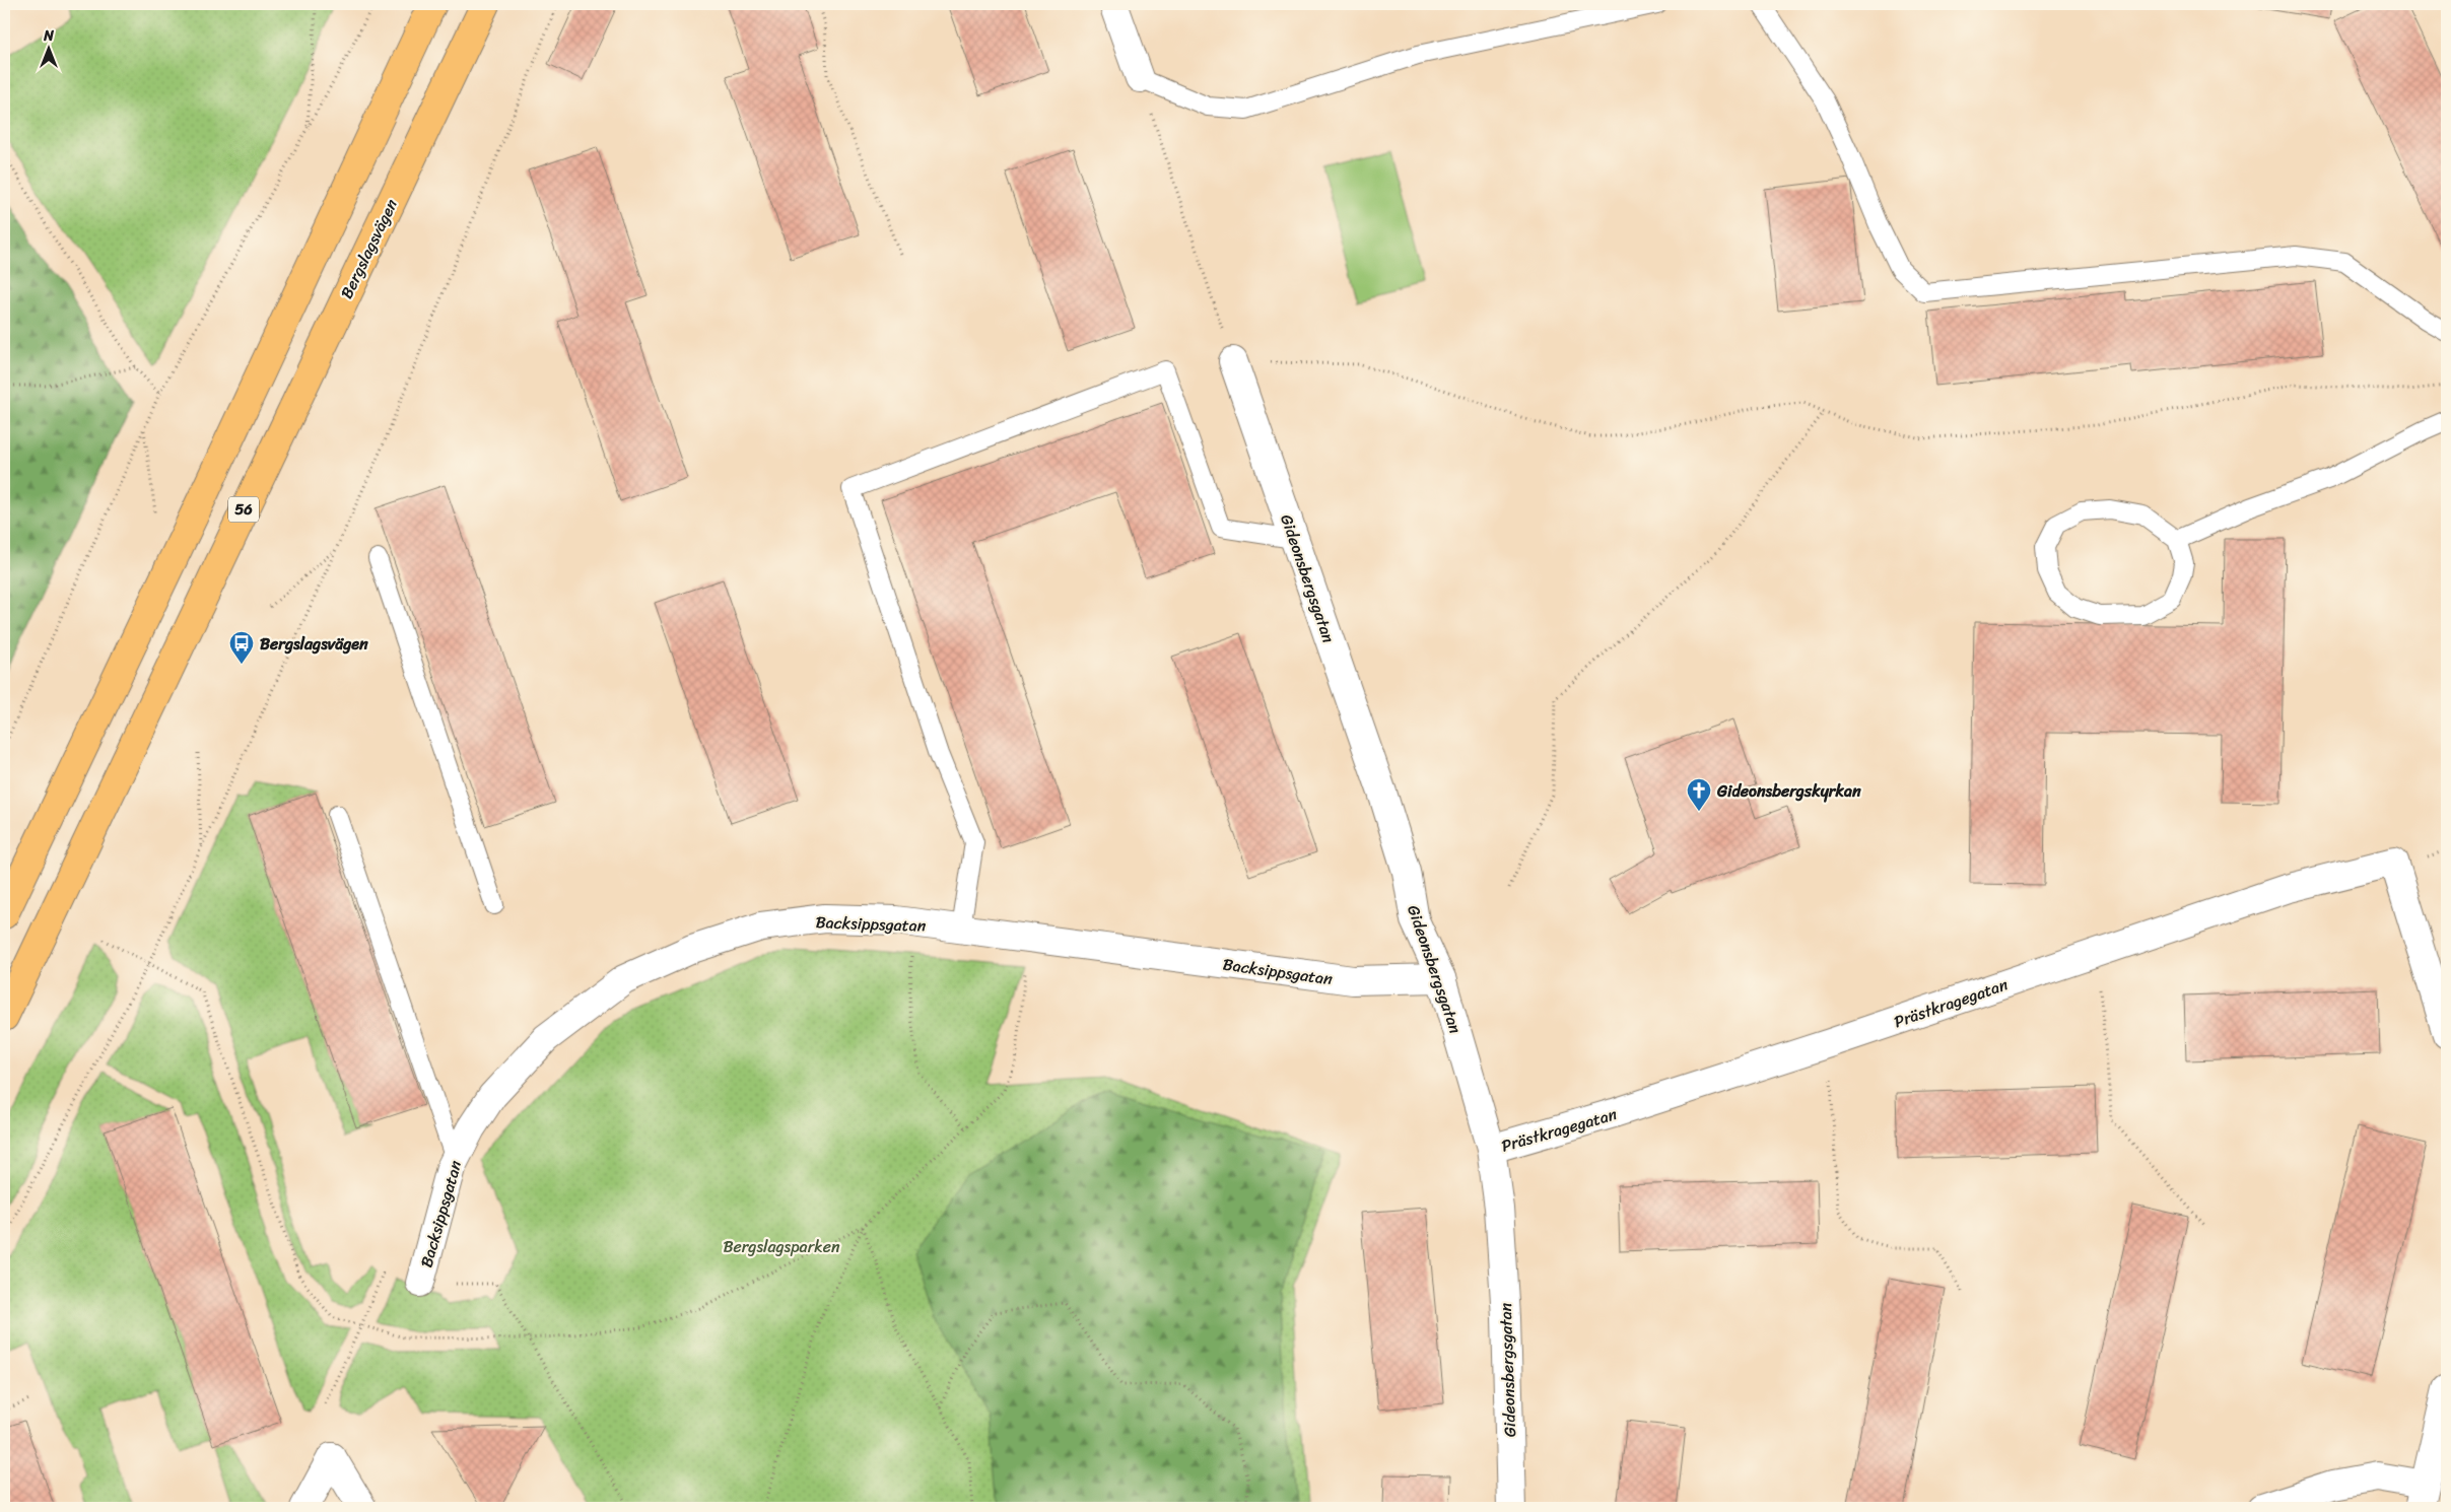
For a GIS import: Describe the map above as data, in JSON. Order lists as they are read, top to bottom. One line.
{"streets":{"highway":["Bergslagsvägen","56"],"street":["Gideonsbergsgatan","Backsippsgatan","Prästkragegatan"]},"crossings":[["Gideonsbergsgatan","Backsippsgatan"],["Gideonsbergsgatan","Prästkragegatan"]],"parks":["Bergslagsparken"],"places":{"bus stop":["Bergslagsvägen"],"church":["Gideonsbergskyrkan"]},"north":"top"}
